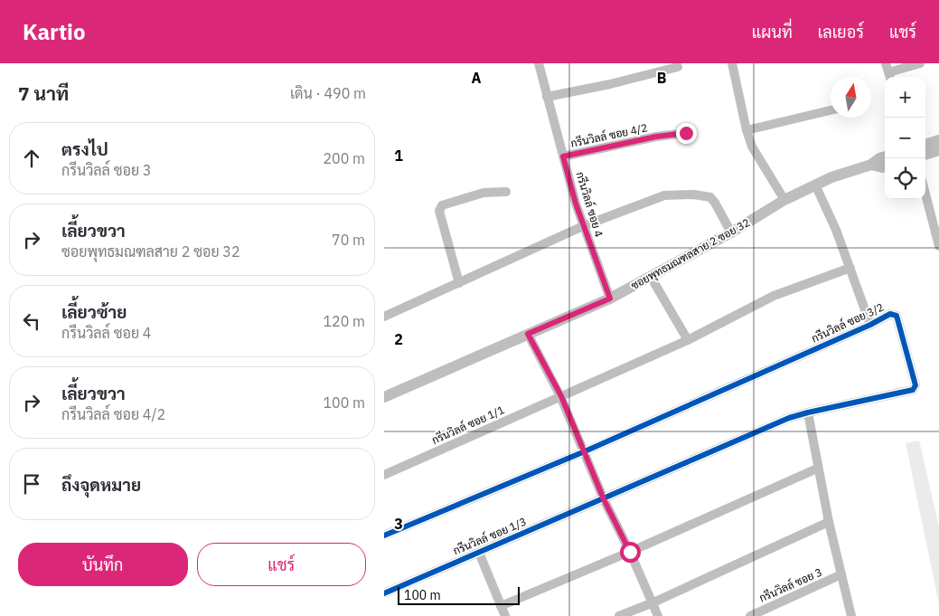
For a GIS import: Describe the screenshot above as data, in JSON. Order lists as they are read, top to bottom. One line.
{"streets":{"street":["กรีนวิลล์ ซอย 4/2","กรีนวิลล์ ซอย 4","ซอยพุทธมณฑลสาย 2 ซอย 32","กรีนวิลล์ ซอย 3/2","กรีนวิลล์ ซอย 1/1","กรีนวิลล์ ซอย 1/3","กรีนวิลล์ ซอย 3"]},"crossings":[["กรีนวิลล์ ซอย 4/2","กรีนวิลล์ ซอย 4"],["กรีนวิลล์ ซอย 4","ซอยพุทธมณฑลสาย 2 ซอย 32"],["กรีนวิลล์ ซอย 3/2","กรีนวิลล์ ซอย 1/3"]],"scale_bar":"100 m","north":"top","page":{"header":"Kartio","nav":["แผนที่","เลเยอร์","แชร์"],"heading":["7 นาที","เดิน · 490 m"],"map_buttons":["+","−"],"list":[["ตรงไป","กรีนวิลล์ ซอย 3","200 m"],["เลี้ยวขวา","ซอยพุทธมณฑลสาย 2 ซอย 32","70 m"],["เลี้ยวซ้าย","กรีนวิลล์ ซอย 4","120 m"],["เลี้ยวขวา","กรีนวิลล์ ซอย 4/2","100 m"],"ถึงจุดหมาย"],"buttons":["บันทึก","แชร์"],"scale":"100 m"},"grid":{"columns":["A","B"],"rows":["1","2","3"]}}
